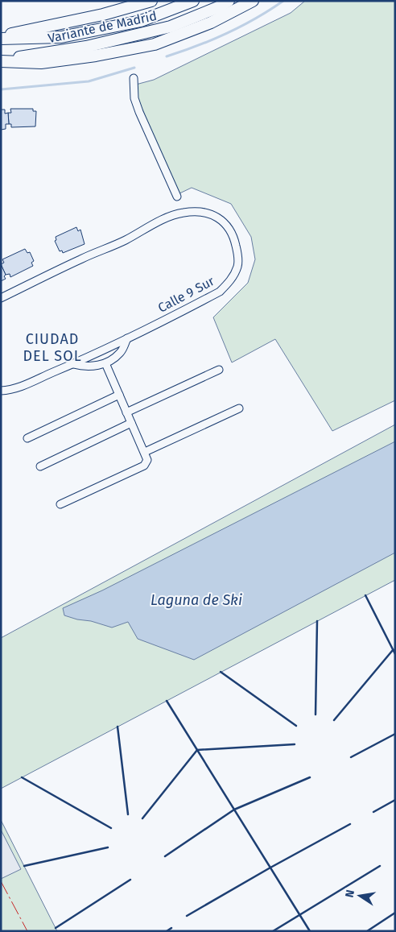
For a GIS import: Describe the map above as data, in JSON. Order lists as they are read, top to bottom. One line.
{"streets":{"main road":["Variante de Madrid"],"street":["Calle 9 Sur"]},"districts":["CIUDAD DEL SOL"],"water":["Laguna de Ski"],"north":"left"}
